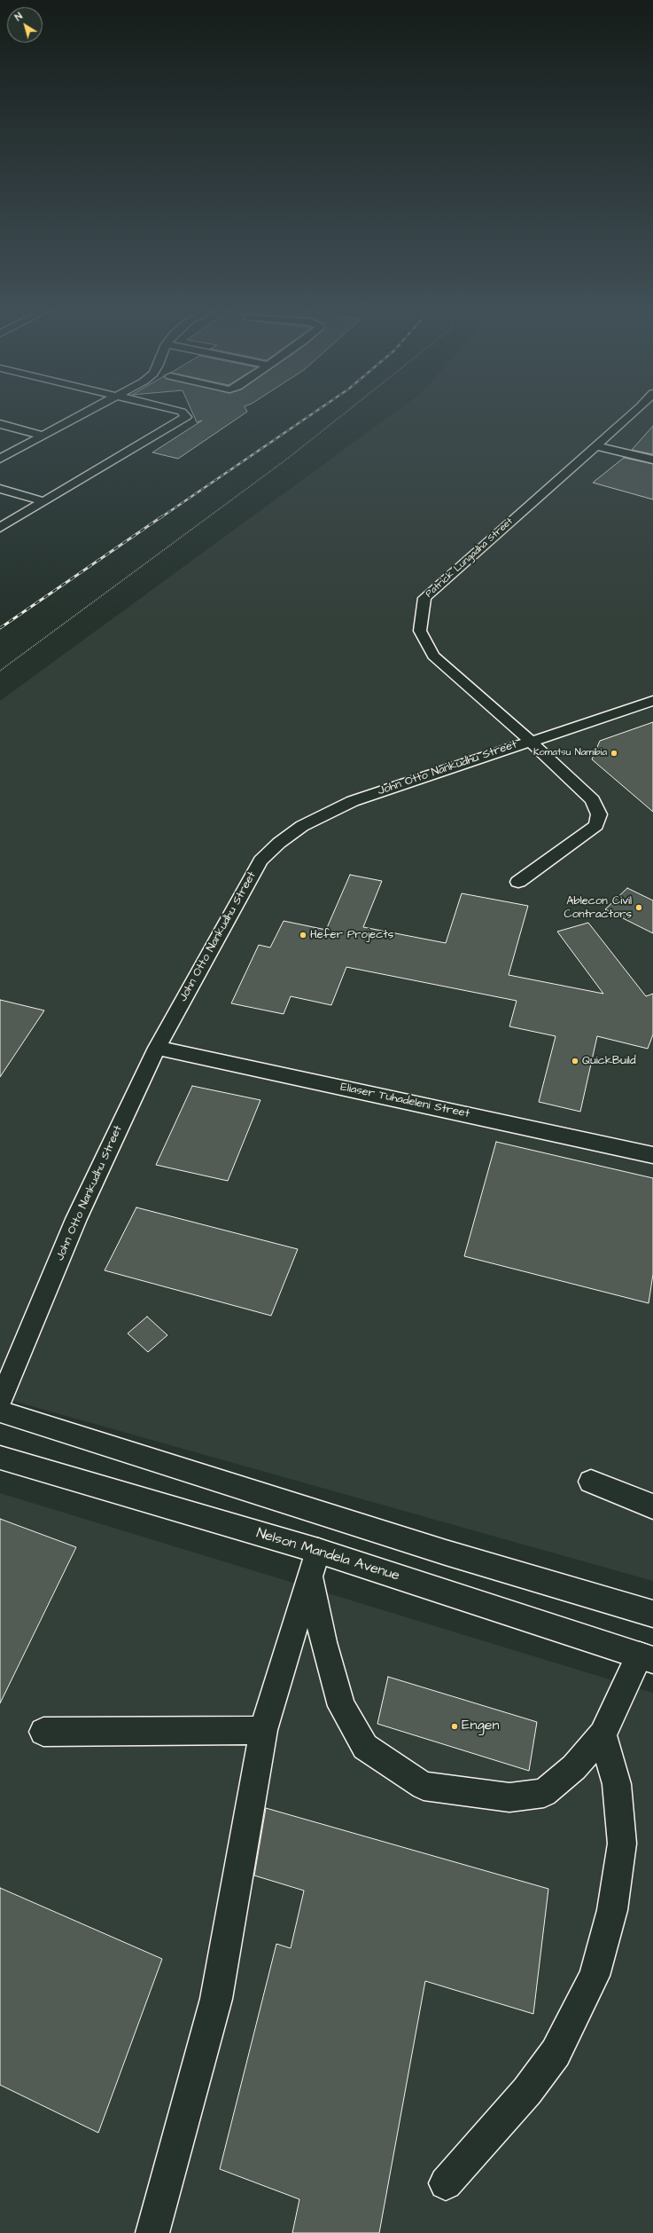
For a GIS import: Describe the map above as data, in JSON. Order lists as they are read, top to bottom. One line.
{"streets":{"street":["Patrick Lungadha Street","John Otto Nankudhu Street","Eliaser Tuhadeleni Street","Nelson Mandela Avenue"]},"crossings":[["Patrick Lungadha Street","John Otto Nankudhu Street"],["John Otto Nankudhu Street","Eliaser Tuhadeleni Street"]],"places":["Komatsu Namibia","Ablecon Civil Contractors","Hefer Projects","QuickBuild","Engen"],"north":"top left"}
